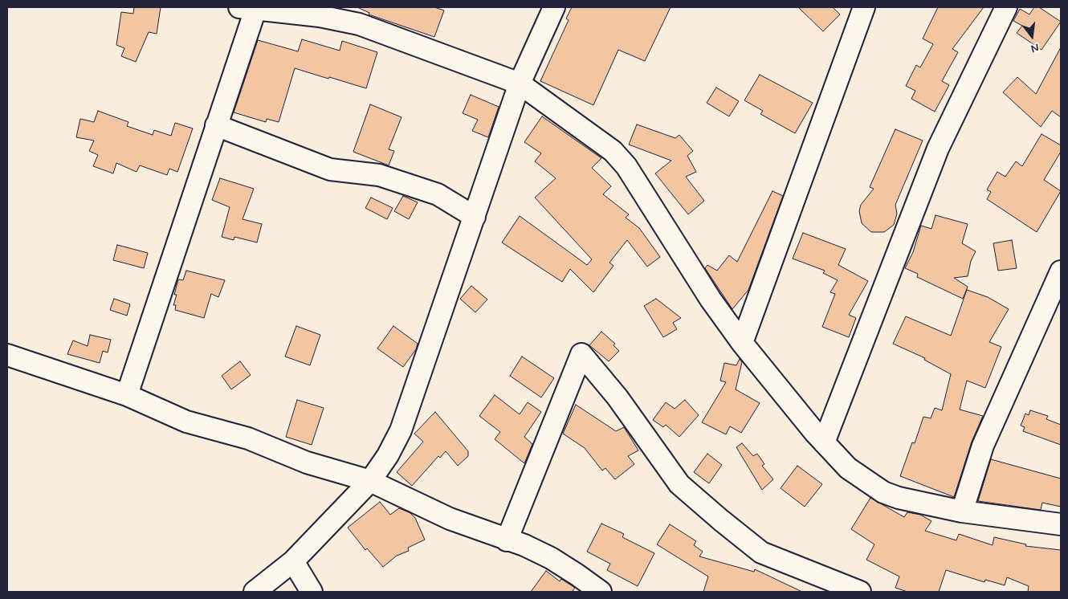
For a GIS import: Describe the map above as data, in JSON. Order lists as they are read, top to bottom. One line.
{"north":"bottom"}
